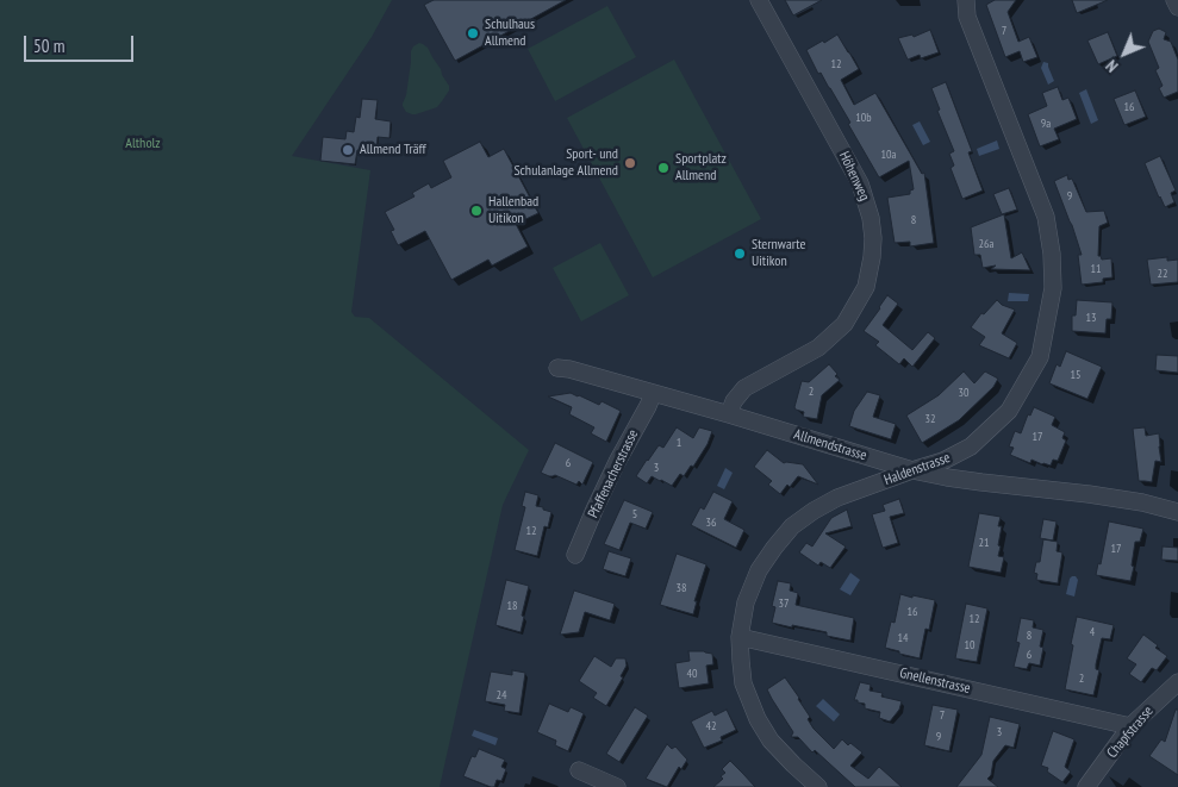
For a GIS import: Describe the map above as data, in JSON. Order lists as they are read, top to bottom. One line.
{"streets":{"street":["Höhenweg","Allmendstrasse","Haldenstrasse","Pfaffenacherstrasse","Gnellenstrasse","Chapfstrasse"]},"crossings":[["Höhenweg","Allmendstrasse"],["Allmendstrasse","Haldenstrasse"],["Allmendstrasse","Pfaffenacherstrasse"],["Haldenstrasse","Gnellenstrasse"],["Gnellenstrasse","Chapfstrasse"]],"parks":["Altholz"],"places":["Schulhaus Allmend","Allmend Träff","Sport- und Schulanlage Allmend","Sportplatz Allmend","Hallenbad Uitikon","Sternwarte Uitikon"],"house_numbers":["7","12","16","10b","9a","10a","9","8","26a","11","22","13","15","2","30","32","17","1","6","3","5","36","12","21","17","38","37","18","16","12","4","8","14","10","6","40","2","24","7","42","3","9"],"scale_bar":"50 m","north":"bottom left"}
